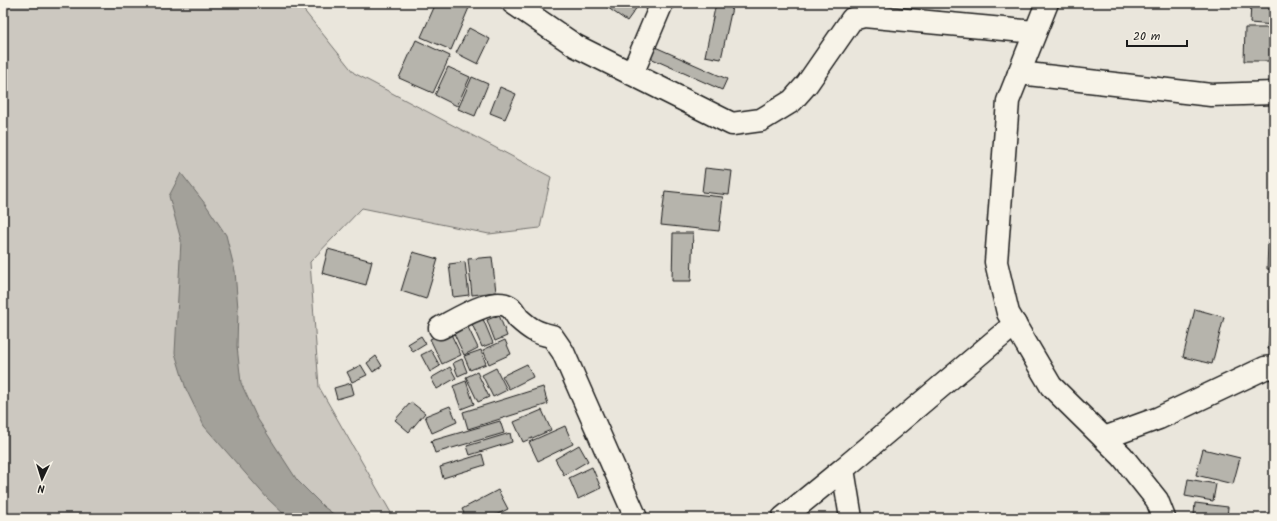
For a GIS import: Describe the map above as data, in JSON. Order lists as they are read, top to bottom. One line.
{"scale_bar":"20 m","north":"bottom"}
